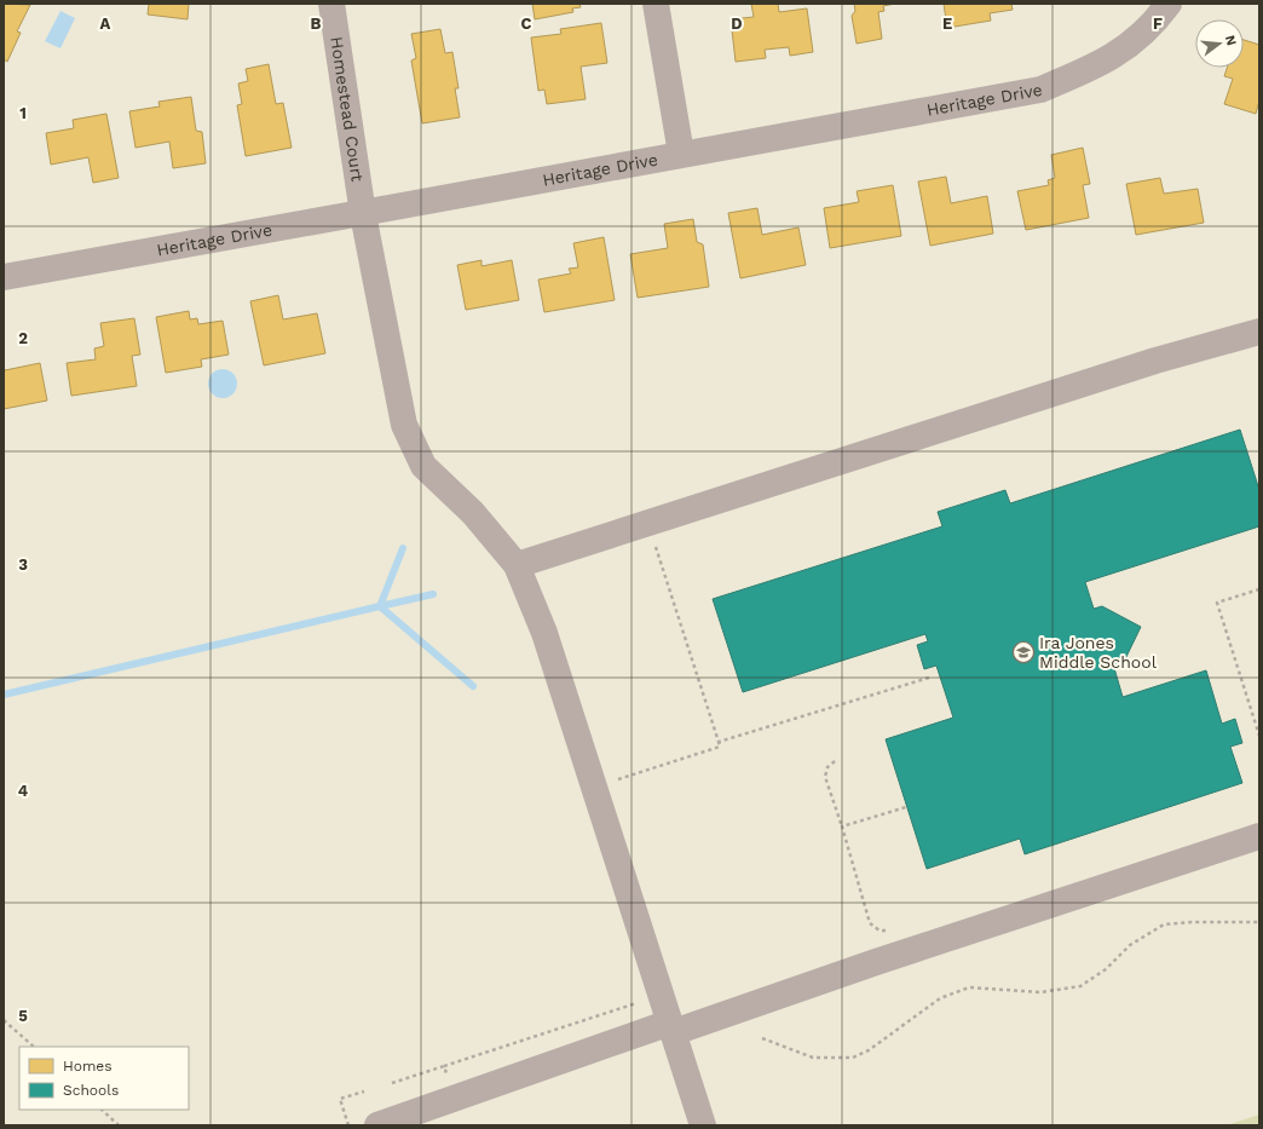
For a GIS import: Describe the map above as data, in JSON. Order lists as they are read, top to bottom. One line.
{"streets":{"street":["Heritage Drive","Homestead Court"]},"crossings":[["Heritage Drive","Homestead Court"]],"places":{"school or university":["Ira Jones Middle School"]},"legend":["Homes","Schools"],"north":"right","grid":{"columns":["A","B","C","D","E","F"],"rows":["1","2","3","4","5"]}}
